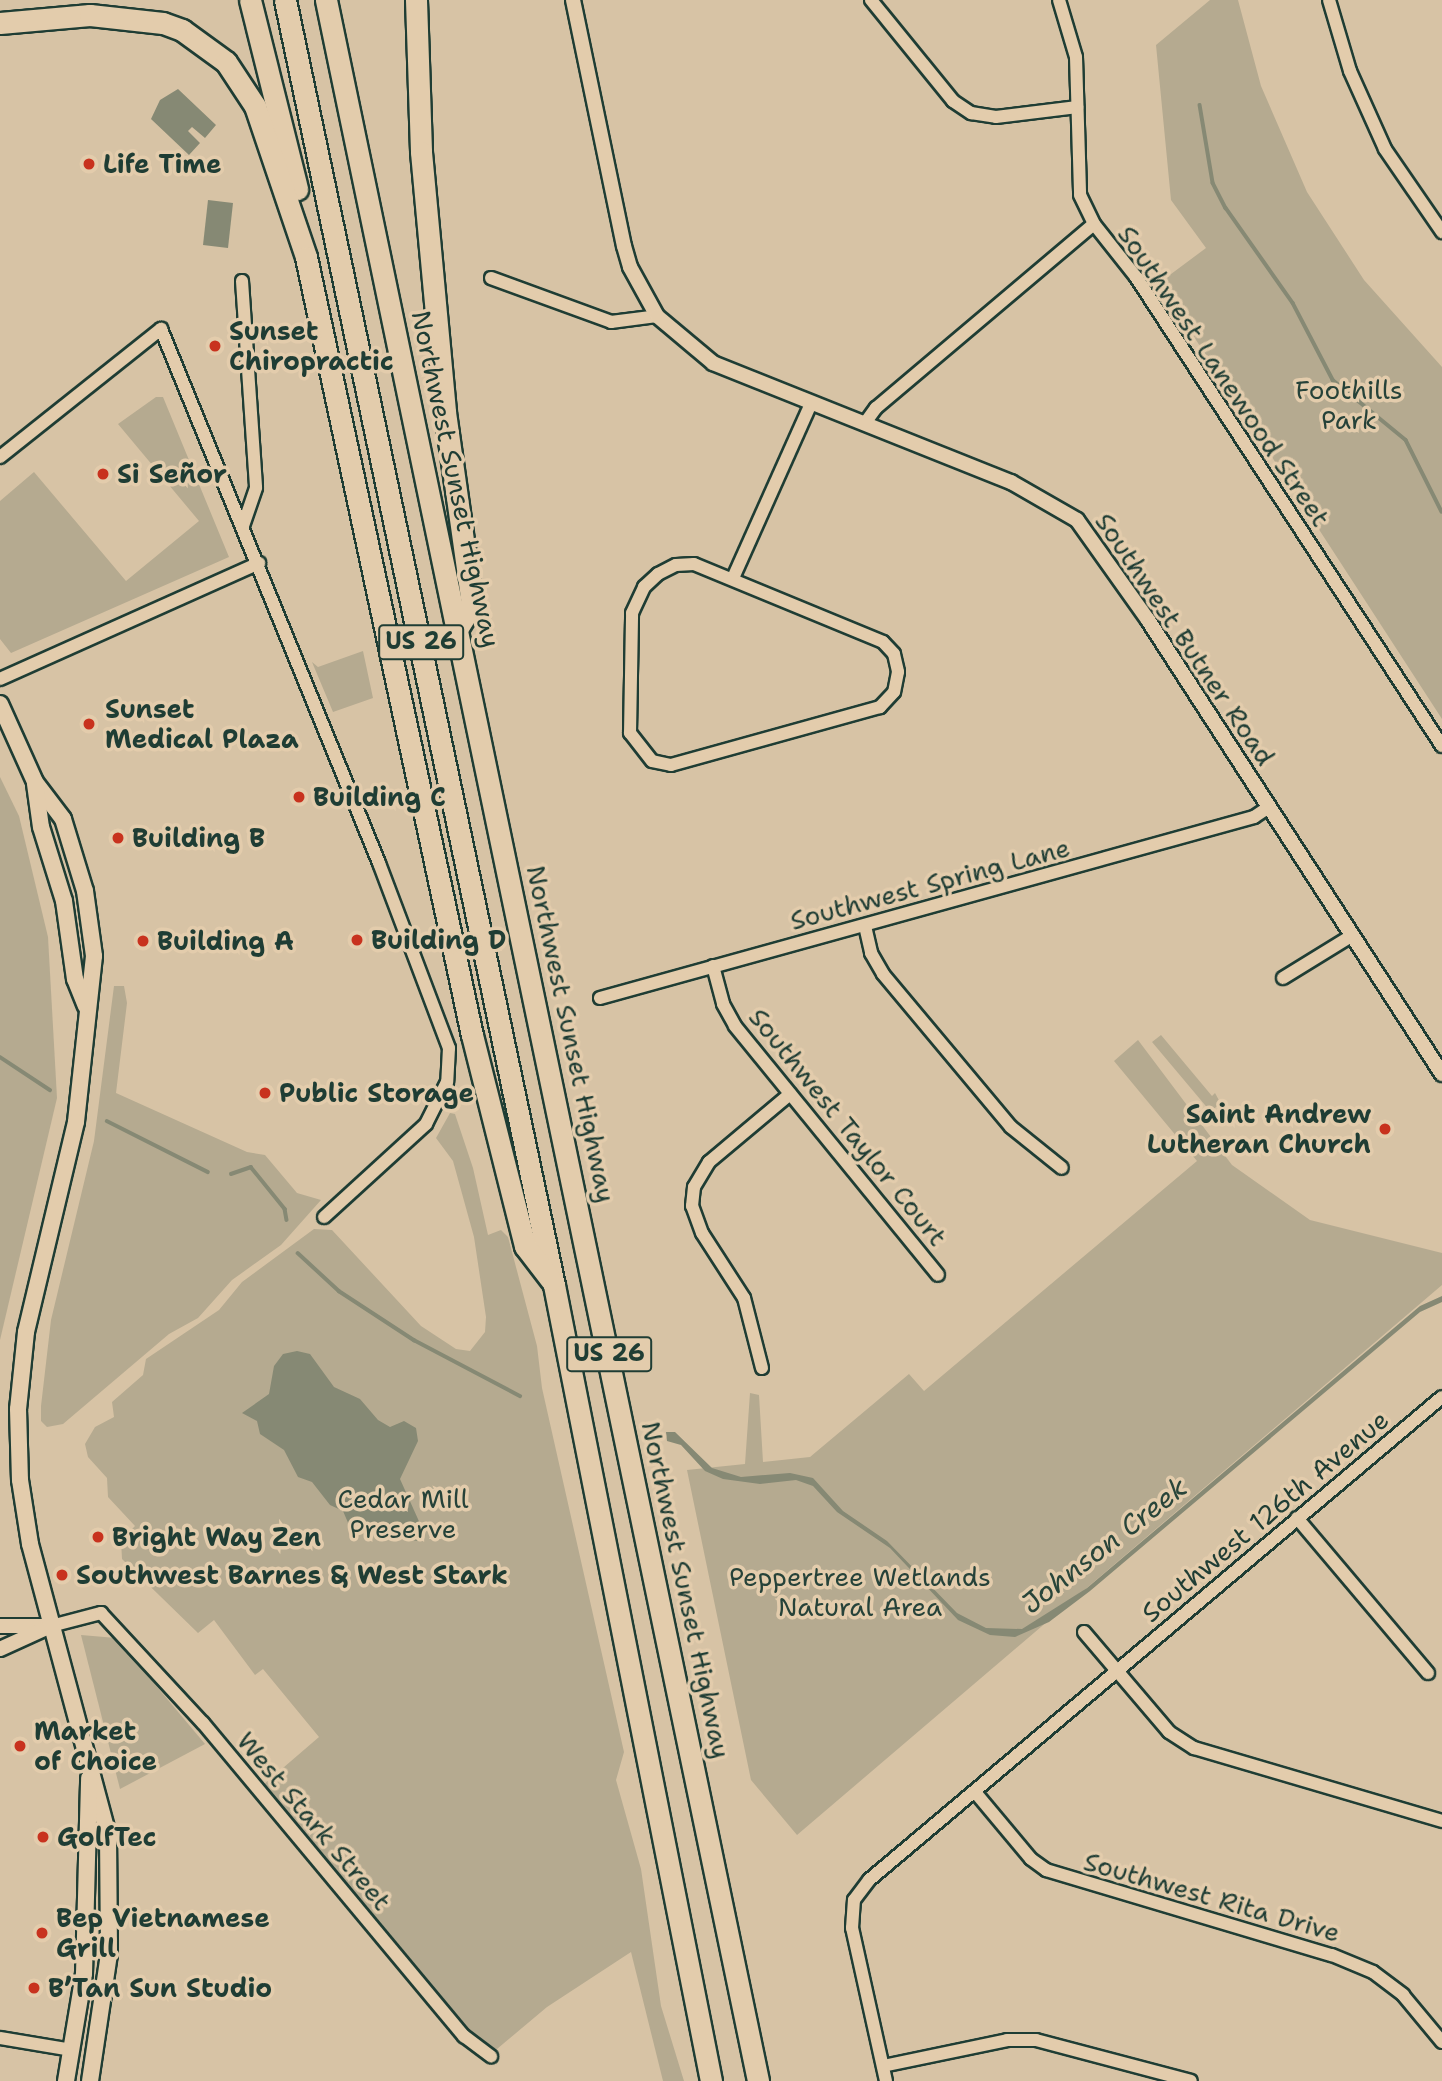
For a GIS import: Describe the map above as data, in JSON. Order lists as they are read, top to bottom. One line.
{"streets":{"highway":["Northwest Sunset Highway","US 26"],"street":["Southwest Lanewood Street","Southwest Butner Road","Southwest Spring Lane","Southwest Taylor Court","Southwest 126th Avenue","West Stark Street","Southwest Rita Drive"]},"crossings":[["Southwest Butner Road","Southwest Spring Lane"],["Southwest Spring Lane","Southwest Taylor Court"],["Southwest 126th Avenue","Southwest Rita Drive"]],"water":["Johnson Creek"],"parks":["Foothills Park","Cedar Mill Preserve","Peppertree Wetlands Natural Area"],"places":["Life Time","Sunset Chiropractic","Si Señor","Sunset Medical Plaza","Building C","Building B","Building D","Building A","Public Storage","Saint Andrew Lutheran Church","Bright Way Zen","Southwest Barnes & West Stark","Market of Choice","GolfTec","Bep Vietnamese Grill","B’Tan Sun Studio"]}
